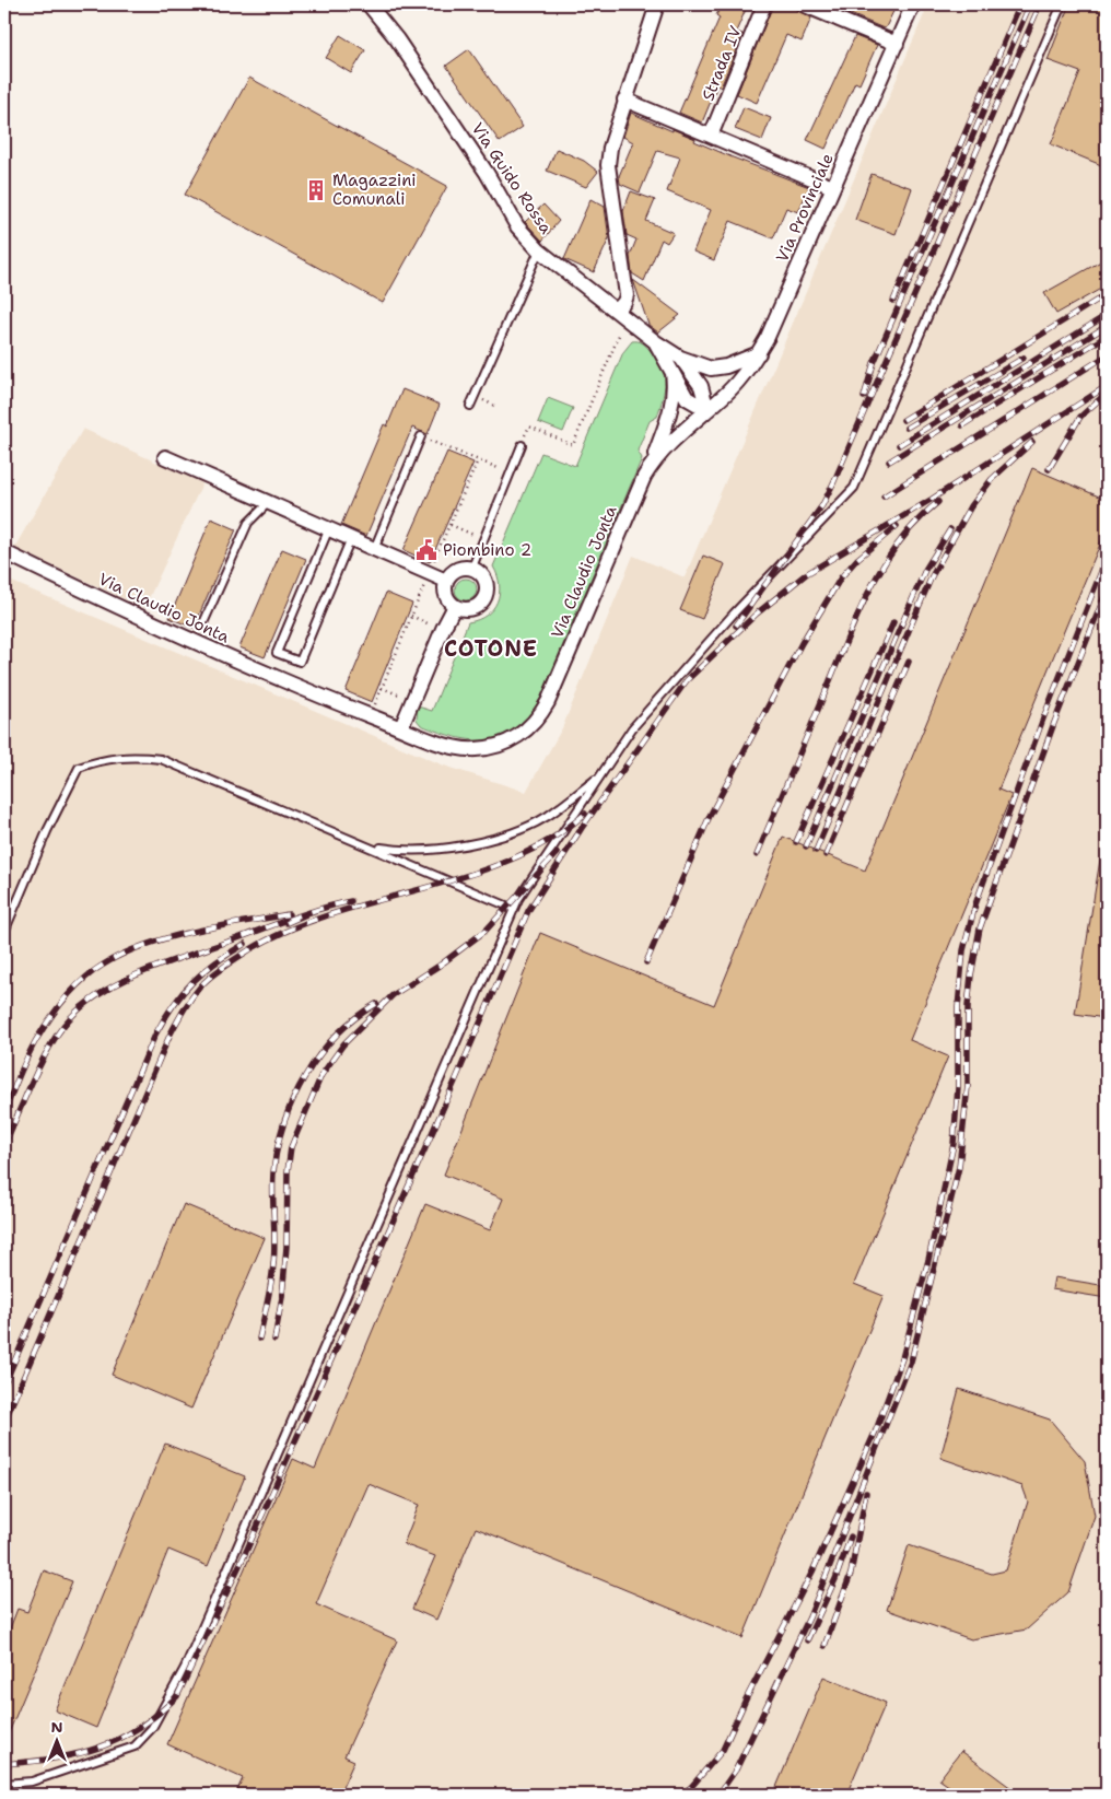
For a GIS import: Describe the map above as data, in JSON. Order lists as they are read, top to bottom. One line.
{"streets":{"street":["Strada IV","Via Guido Rossa","Via Provinciale","Via Claudio Jonta"]},"crossings":[["Via Guido Rossa","Via Provinciale"],["Via Guido Rossa","Via Claudio Jonta"],["Via Provinciale","Via Claudio Jonta"]],"districts":["COTONE"],"places":{"building":["Magazzini Comunali"],"public building":["Piombino 2"]},"north":"top"}
